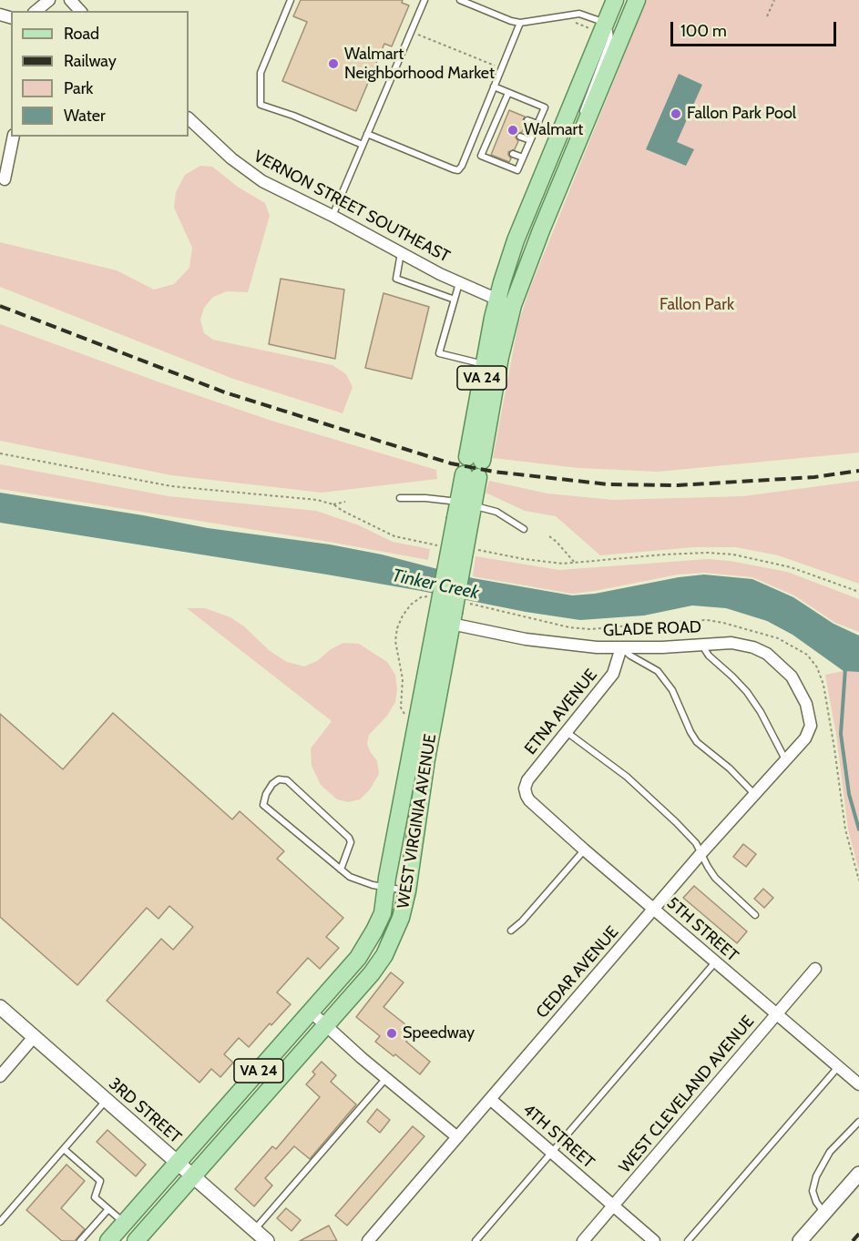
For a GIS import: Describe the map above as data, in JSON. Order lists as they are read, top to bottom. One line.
{"streets":{"main road":["VA 24","WEST VIRGINIA AVENUE"],"street":["VERNON STREET SOUTHEAST","GLADE ROAD","ETNA AVENUE","5TH STREET","CEDAR AVENUE","WEST CLEVELAND AVENUE","3RD STREET","4TH STREET"]},"crossings":[["VERNON STREET SOUTHEAST","VA 24"],["VA 24","WEST VIRGINIA AVENUE"],["GLADE ROAD","ETNA AVENUE"],["GLADE ROAD","WEST VIRGINIA AVENUE"],["GLADE ROAD","CEDAR AVENUE"],["ETNA AVENUE","5TH STREET"],["WEST VIRGINIA AVENUE","3RD STREET"],["5TH STREET","CEDAR AVENUE"],["5TH STREET","WEST CLEVELAND AVENUE"],["CEDAR AVENUE","4TH STREET"],["WEST CLEVELAND AVENUE","4TH STREET"]],"water":["Tinker Creek"],"parks":["Fallon Park"],"places":["Walmart Neighborhood Market","Fallon Park Pool","Walmart","Speedway"],"legend":["Road","Railway","Park","Water"],"scale_bar":"100 m"}
